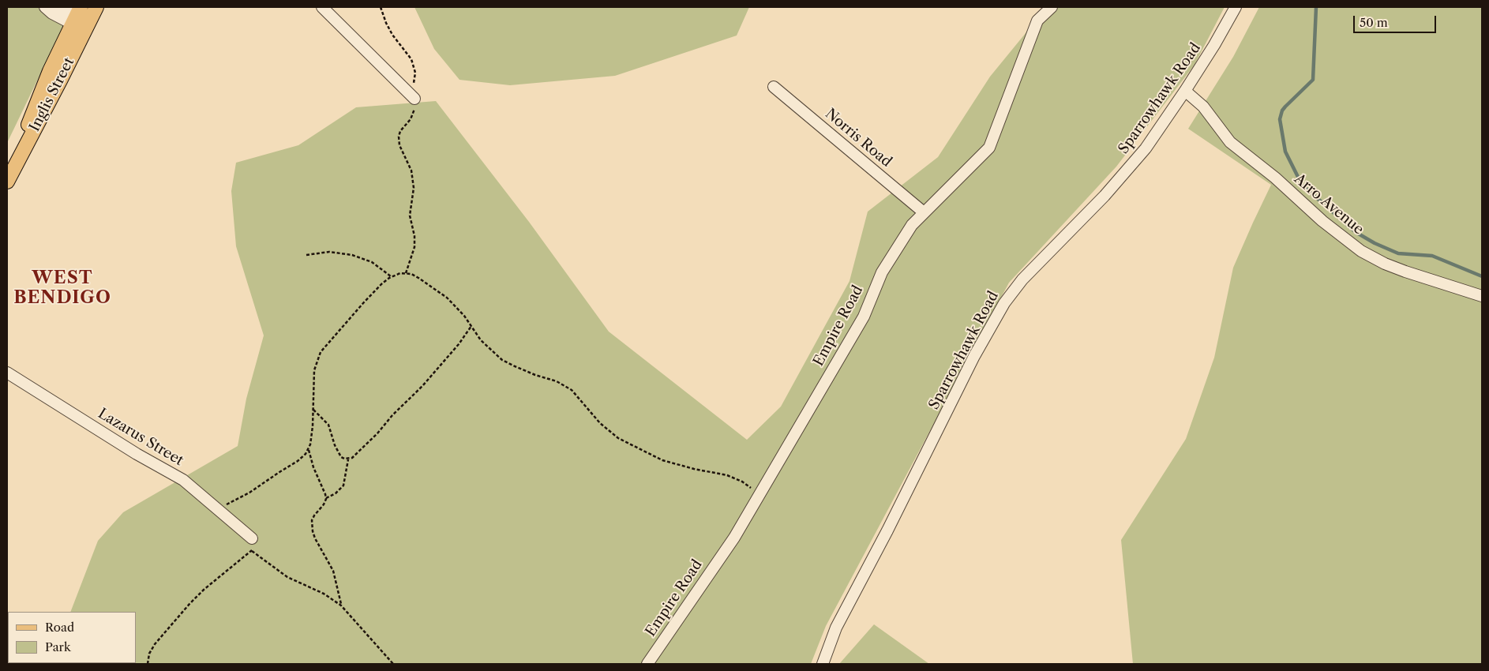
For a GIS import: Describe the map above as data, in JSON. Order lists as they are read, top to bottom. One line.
{"streets":{"main road":["Inglis Street"],"street":["Sparrowhawk Road","Norris Road","Arro Avenue","Empire Road","Lazarus Street"]},"crossings":[["Sparrowhawk Road","Arro Avenue"],["Norris Road","Empire Road"]],"districts":["WEST BENDIGO"],"legend":["Road","Park"],"scale_bar":"50 m"}
